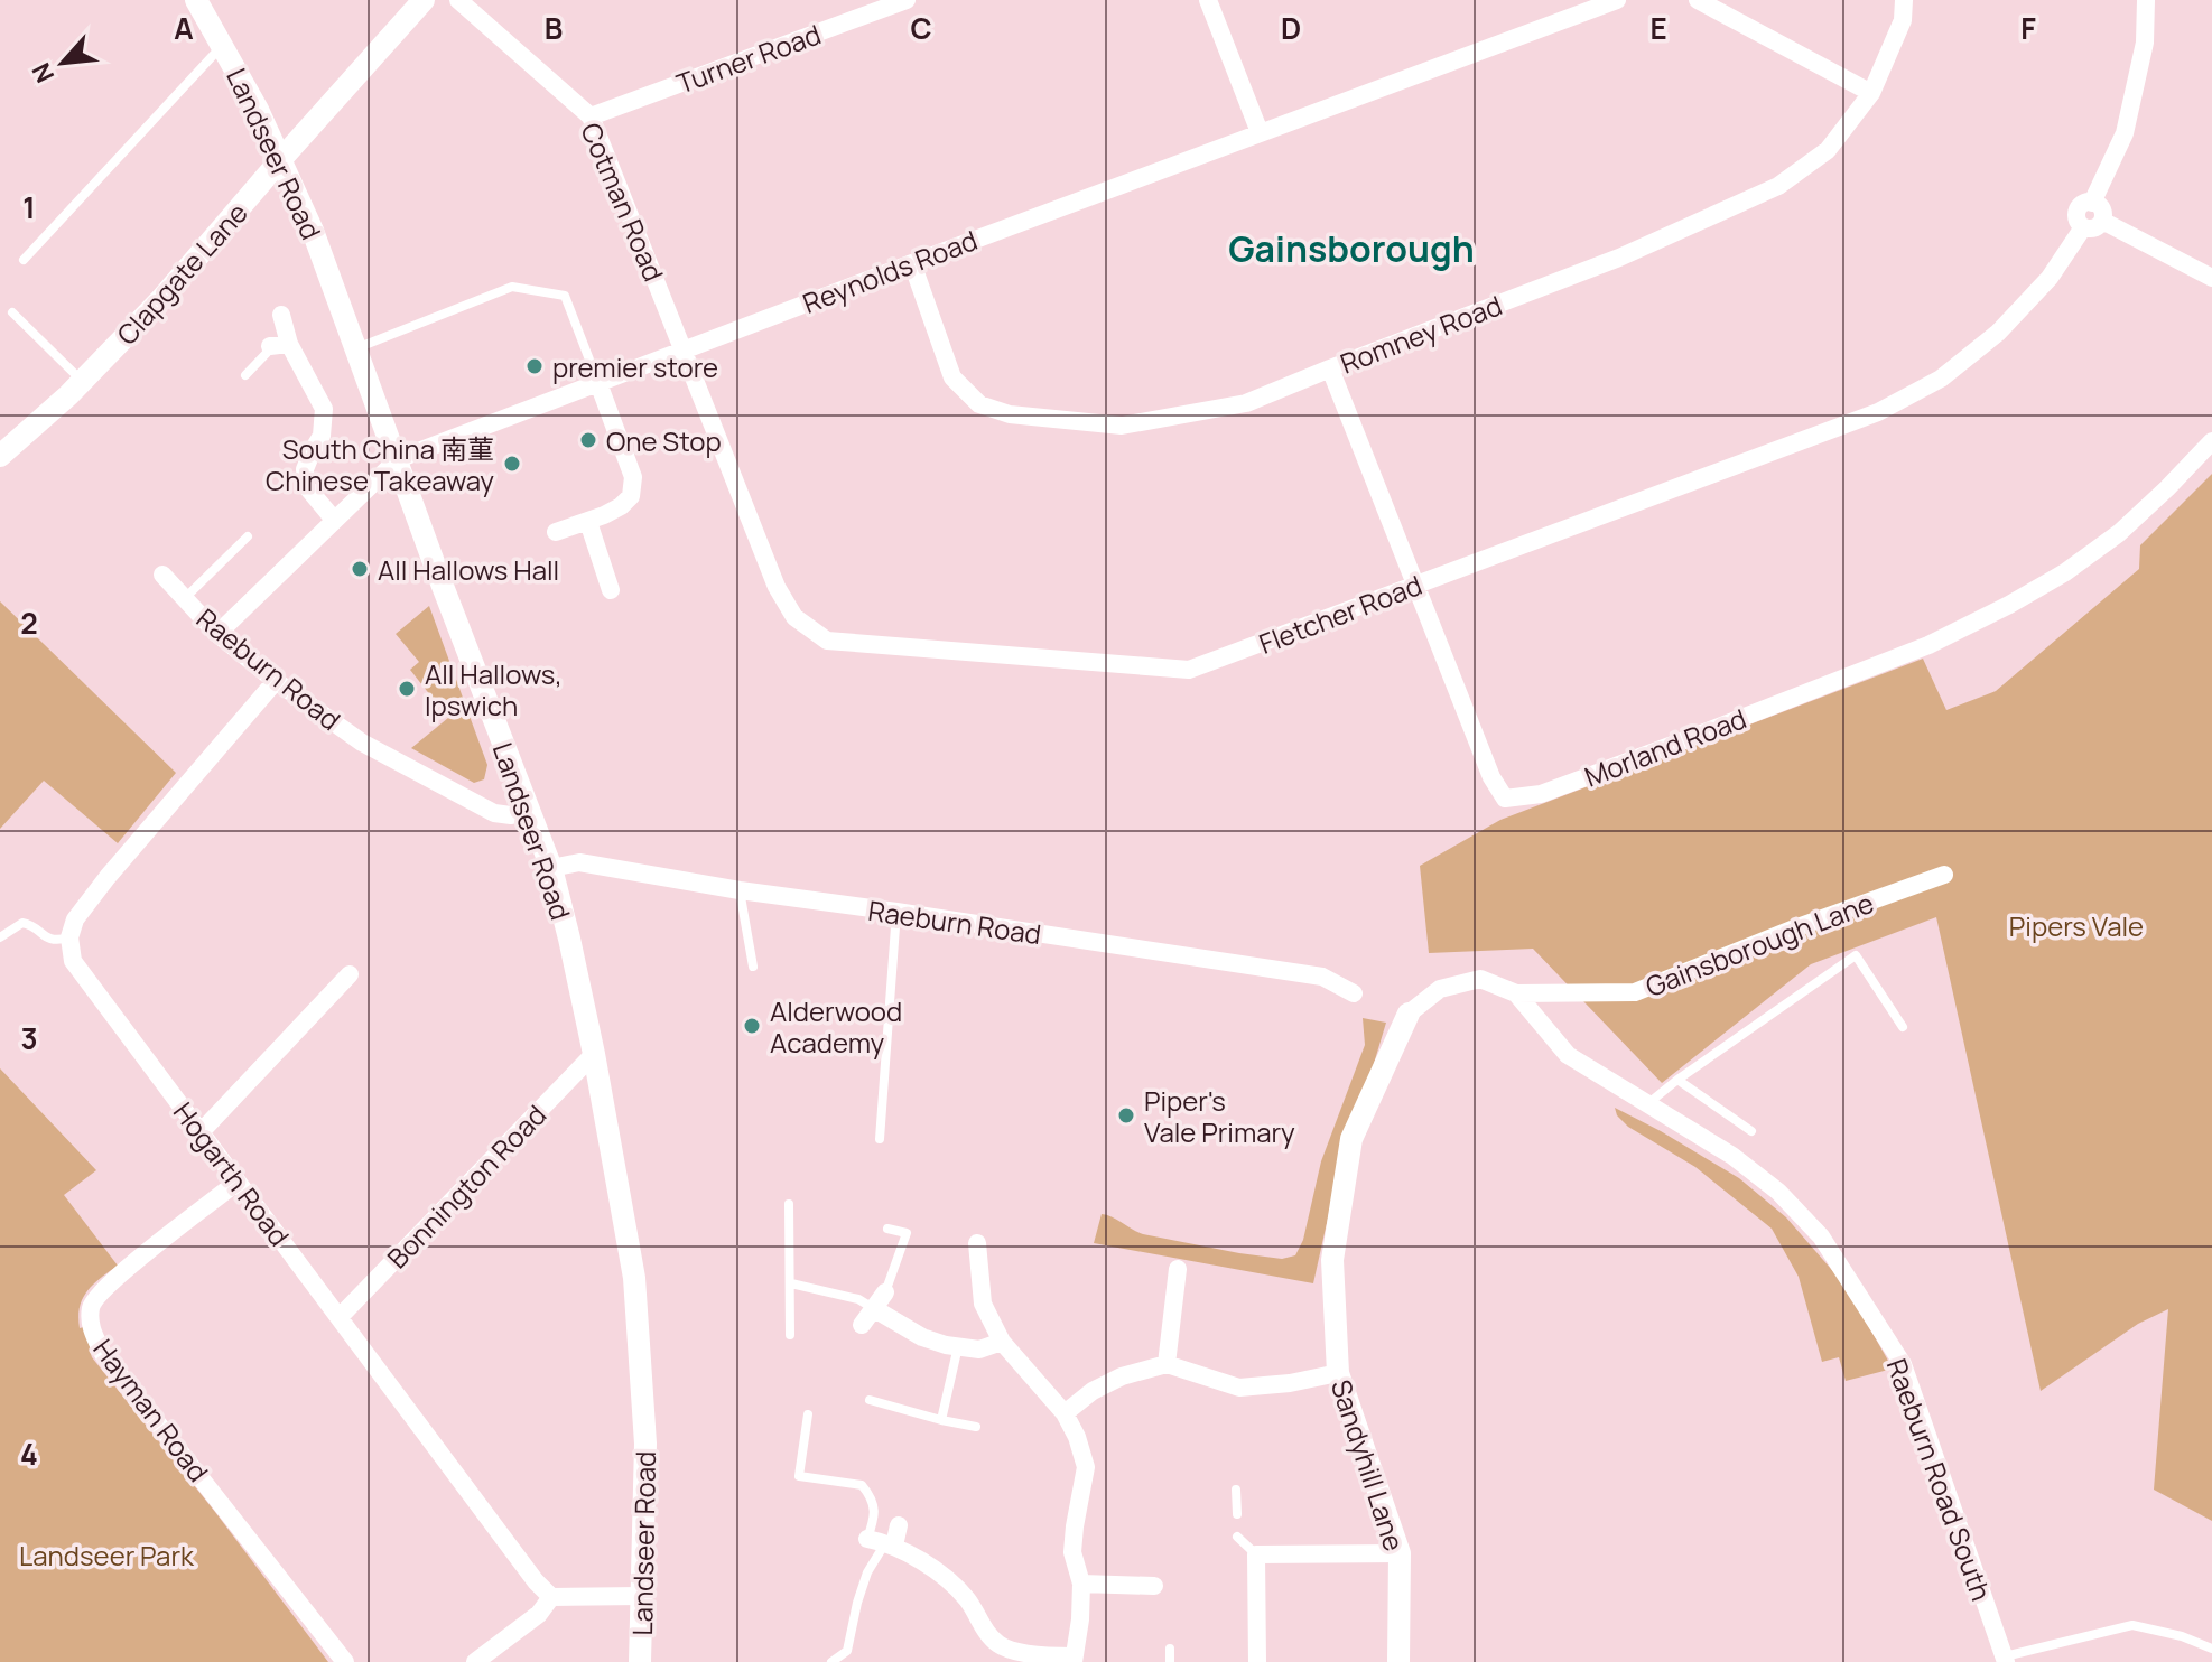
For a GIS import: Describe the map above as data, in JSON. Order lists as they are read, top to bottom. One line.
{"streets":{"street":["Turner Road","Landseer Road","Cotman Road","Reynolds Road","Clapgate Lane","Romney Road","Fletcher Road","Raeburn Road","Morland Road","Gainsborough Lane","Hogarth Road","Bonnington Road","Hayman Road","Sandyhill Lane","Raeburn Road South"]},"crossings":[["Turner Road","Cotman Road"],["Landseer Road","Reynolds Road"],["Landseer Road","Clapgate Lane"],["Landseer Road","Raeburn Road"],["Landseer Road","Bonnington Road"],["Cotman Road","Reynolds Road"],["Cotman Road","Fletcher Road"],["Reynolds Road","Romney Road"],["Reynolds Road","Fletcher Road"],["Reynolds Road","Raeburn Road"],["Romney Road","Morland Road"],["Fletcher Road","Morland Road"],["Gainsborough Lane","Raeburn Road South"],["Hogarth Road","Bonnington Road"],["Hogarth Road","Hayman Road"]],"districts":["Gainsborough"],"parks":["Pipers Vale","Landseer Park"],"places":["premier store","One Stop","South China 南菫 Chinese Takeaway","All Hallows Hall","All Hallows, Ipswich","Alderwood Academy","Piper's Vale Primary"],"north":"bottom left","grid":{"columns":["A","B","C","D","E","F"],"rows":["1","2","3","4"]}}
